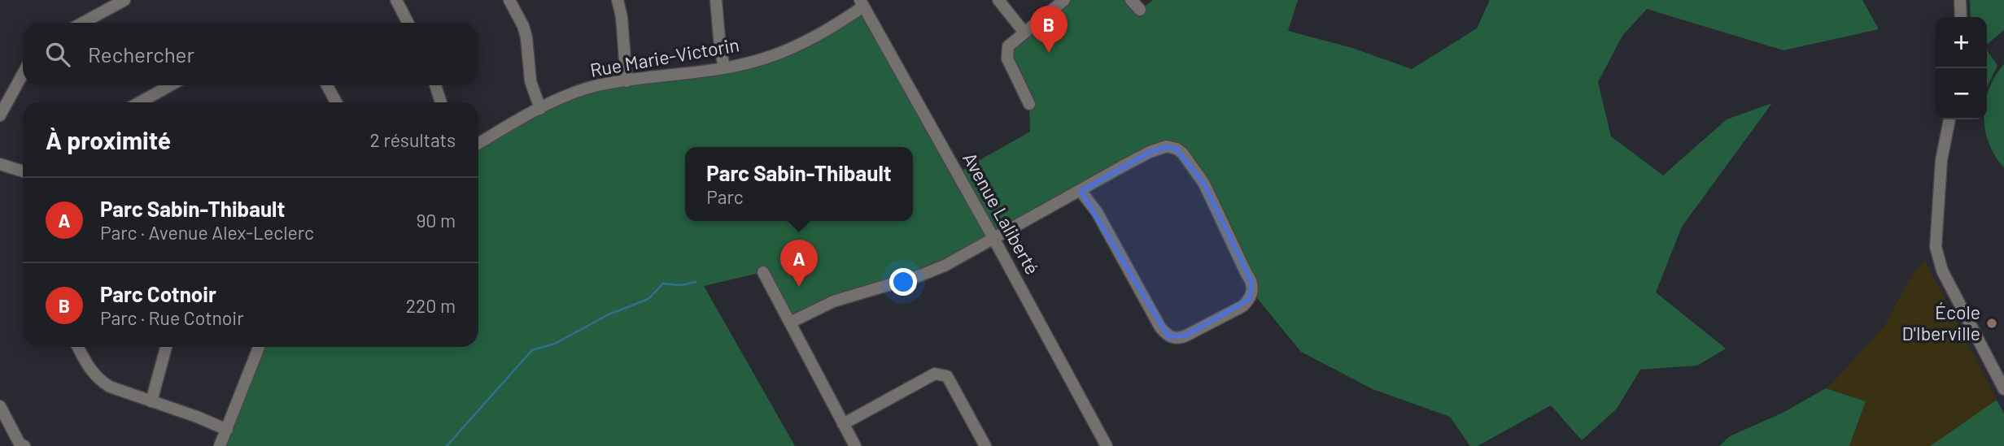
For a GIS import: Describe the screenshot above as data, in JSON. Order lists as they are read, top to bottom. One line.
{"streets":{"street":["Rue Marie-Victorin","Avenue Laliberté"]},"crossings":[["Rue Marie-Victorin","Avenue Laliberté"]],"places":["École D'Iberville"],"page":{"pins":["B","A"],"map_buttons":["+","−"],"search":"Rechercher","heading":["À proximité","2 résultats"],"popup":["Parc Sabin-Thibault","Parc"],"list":[{"mark":"A","name":"Parc Sabin-Thibault","note":"Parc · Avenue Alex-Leclerc","value":"90 m"},{"mark":"B","name":"Parc Cotnoir","note":"Parc · Rue Cotnoir","value":"220 m"}]}}
